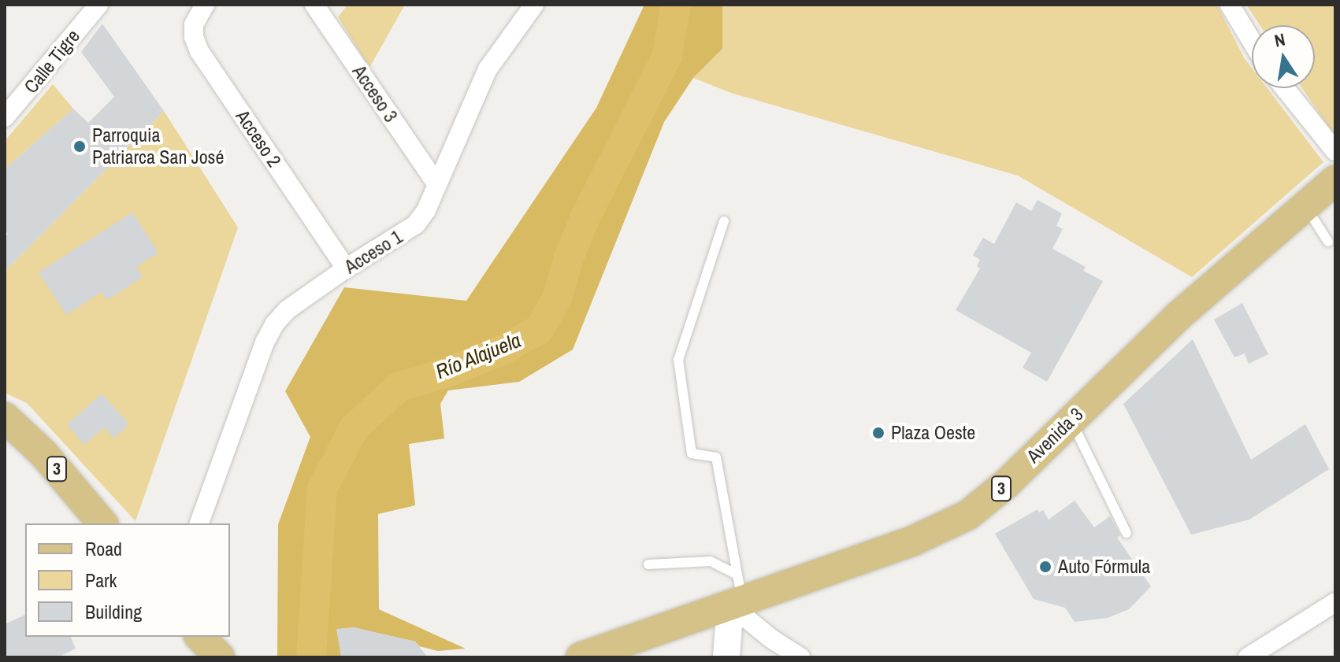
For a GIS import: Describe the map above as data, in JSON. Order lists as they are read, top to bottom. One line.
{"streets":{"main road":["Avenida 3","3"],"street":["Calle Tigre","Acceso 3","Acceso 2","Acceso 1"]},"crossings":[["Acceso 3","Acceso 1"],["Acceso 2","Acceso 1"]],"water":["Río Alajuela"],"places":["Parroquia Patriarca San José","Plaza Oeste","Auto Fórmula"],"legend":["Road","Park","Building"],"north":"top"}
